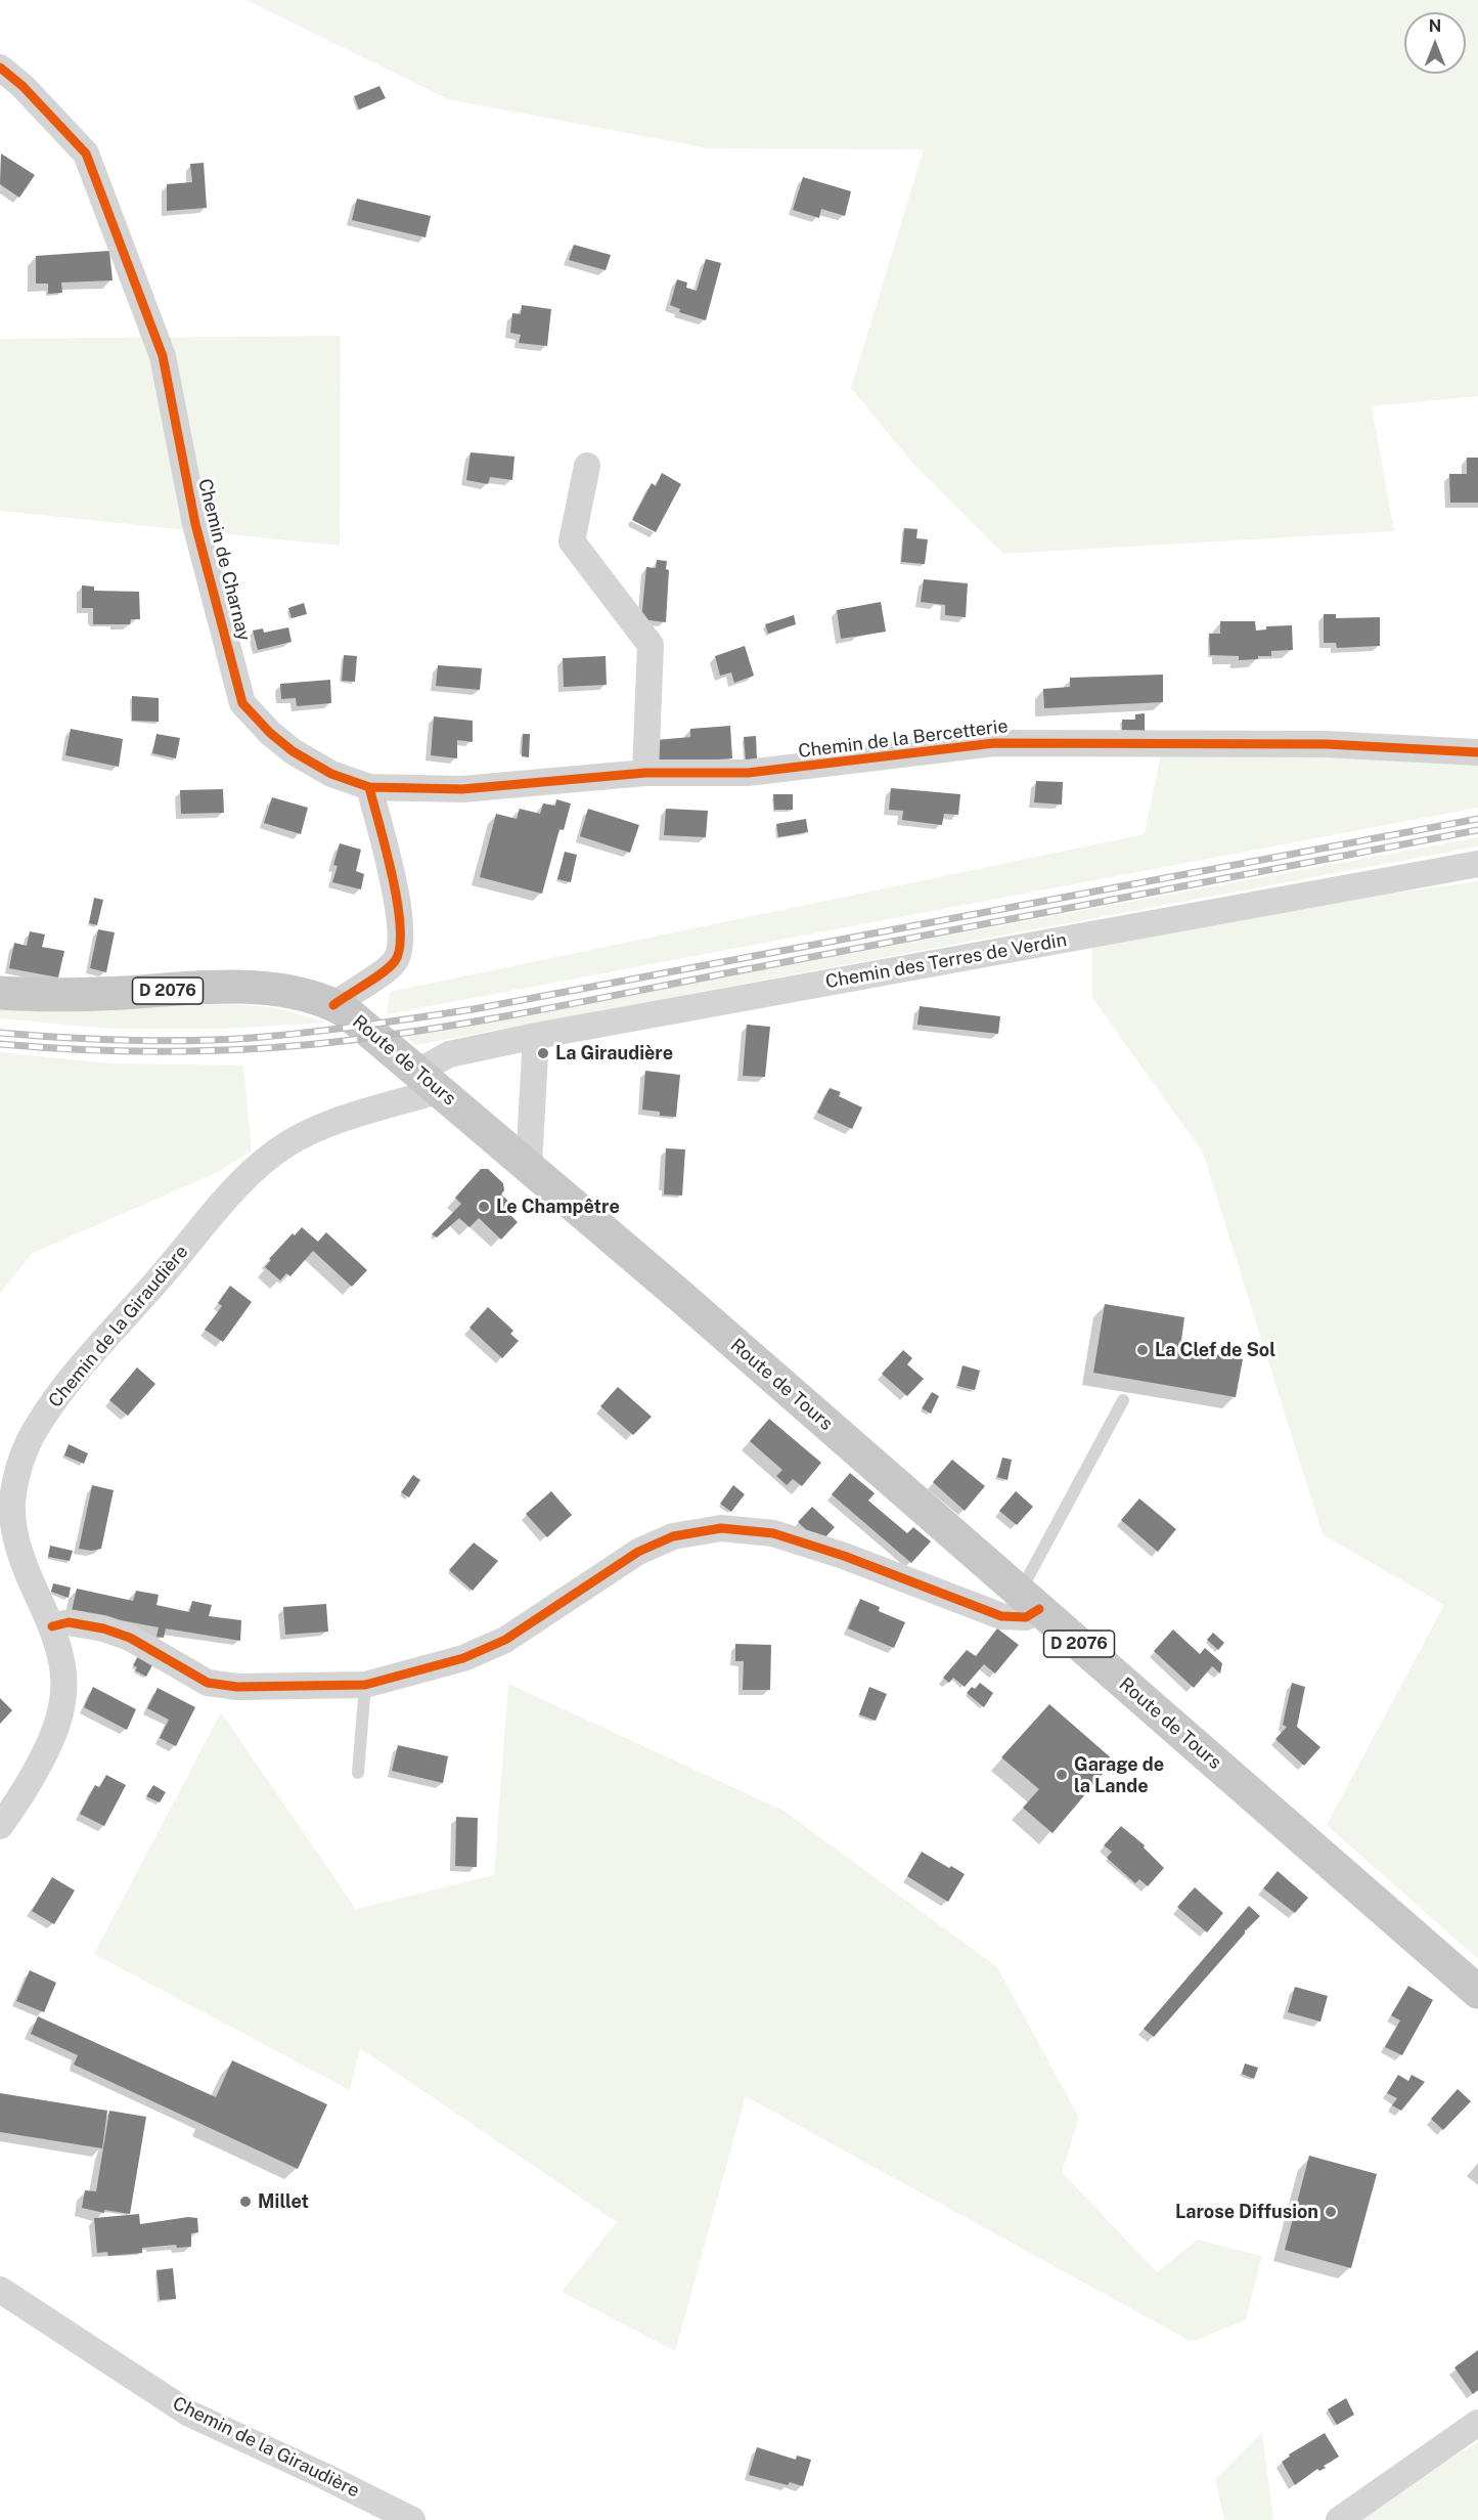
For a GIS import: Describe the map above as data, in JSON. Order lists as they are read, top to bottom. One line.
{"streets":{"main road":["D 2076","Route de Tours"],"street":["Chemin de Charnay","Chemin de la Bercetterie","Chemin des Terres de Verdin","Chemin de la Giraudière"]},"crossings":[["Chemin de Charnay","Chemin de la Bercetterie"],["Chemin des Terres de Verdin","Route de Tours"],["Chemin des Terres de Verdin","Chemin de la Giraudière"],["Route de Tours","Chemin de la Giraudière"]],"places":["La Giraudière","Le Champêtre","La Clef de Sol","Garage de la Lande","Millet","Larose Diffusion"],"north":"top"}
